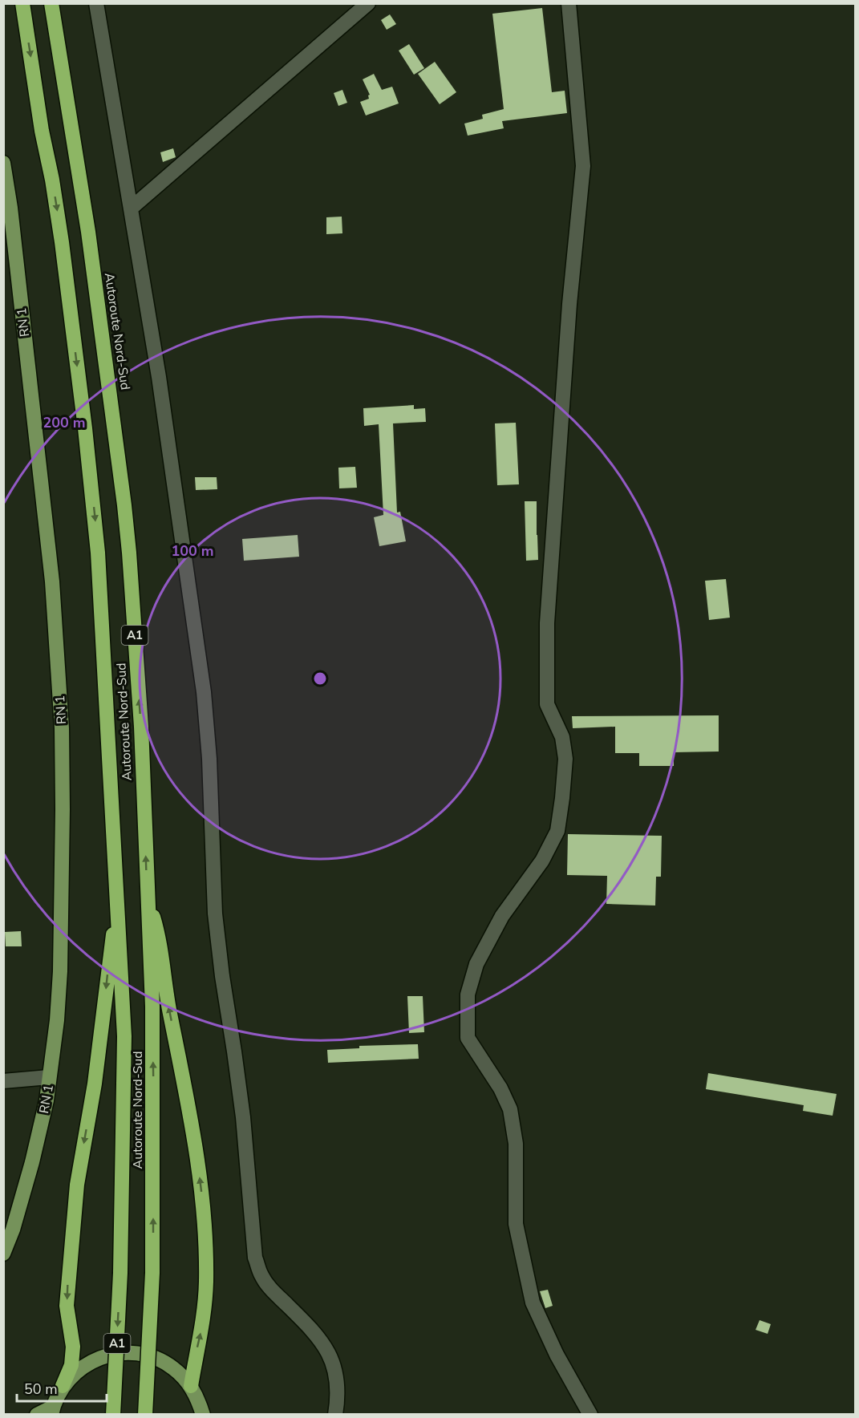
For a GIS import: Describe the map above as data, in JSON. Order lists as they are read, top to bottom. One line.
{"streets":{"highway":["Autoroute Nord-Sud","A1"],"main road":["RN 1"]},"scale_bar":"50 m","rings":["200 m","100 m"]}
